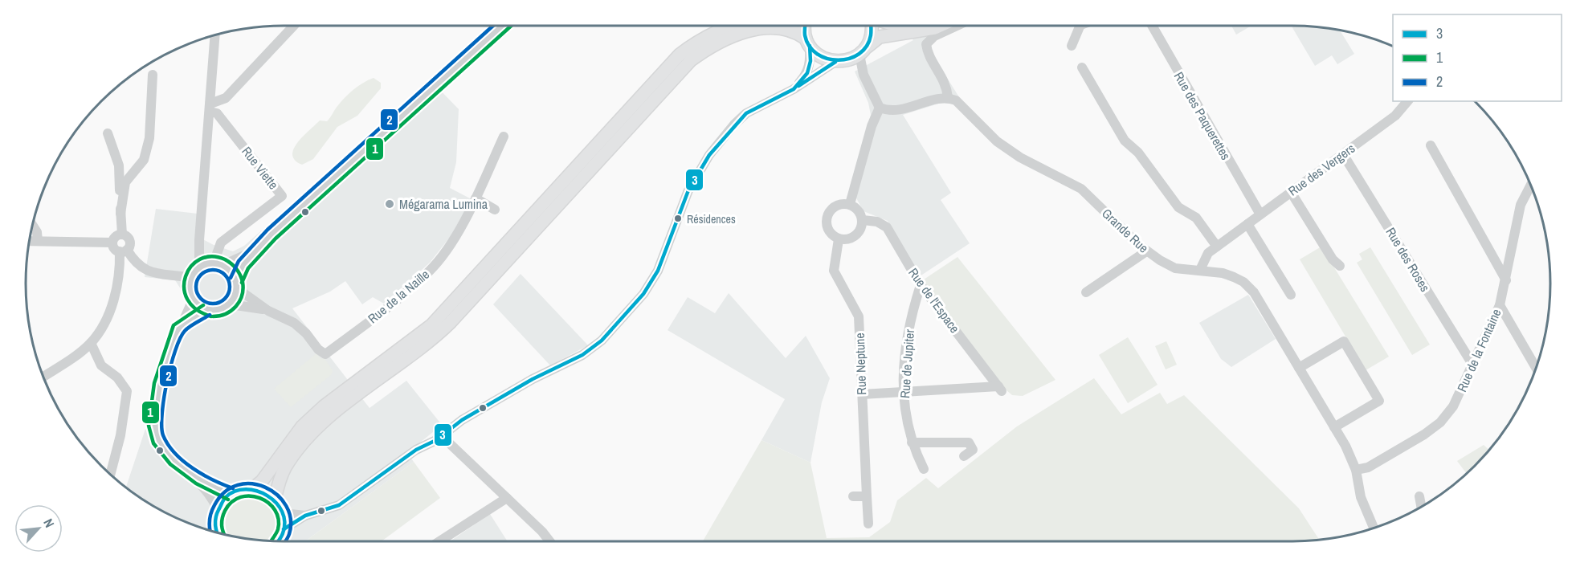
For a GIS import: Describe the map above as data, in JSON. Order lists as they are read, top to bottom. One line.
{"streets":{"street":["Rue des Paquerettes","Rue Viette","Rue des Vergers","Grande Rue","Rue des Roses","Rue de la Naille","Rue de l'Espace","Rue de la Fontaine","Rue Neptune","Rue de Jupiter"]},"crossings":[["Rue des Paquerettes","Rue des Vergers"],["Rue des Vergers","Grande Rue"],["Rue des Vergers","Rue des Roses"],["Grande Rue","Rue de la Fontaine"],["Rue des Roses","Rue de la Fontaine"],["Rue de l'Espace","Rue Neptune"],["Rue de l'Espace","Rue de Jupiter"]],"places":["Mégarama Lumina","Résidences"],"lines":["transit line 3","transit line 1","transit line 2"],"legend":["3","1","2"],"north":"top right"}
